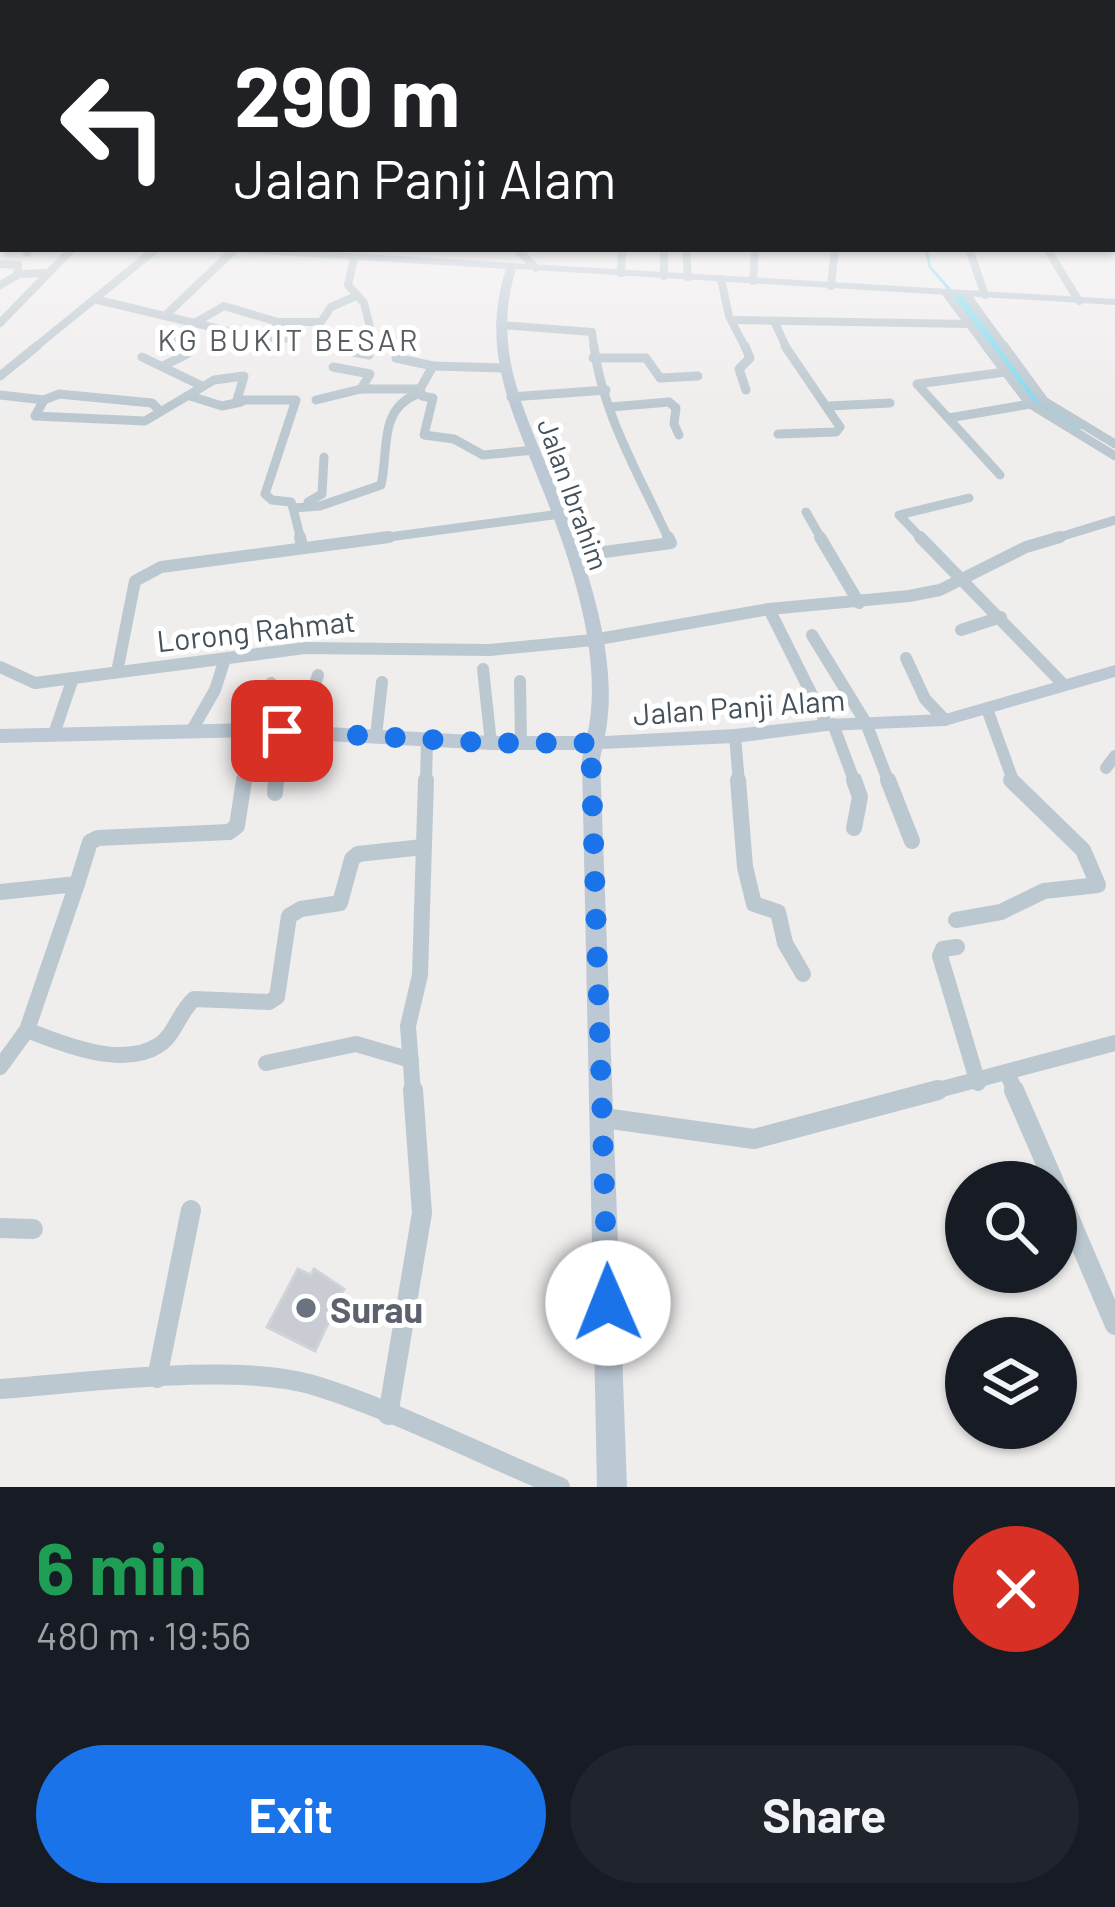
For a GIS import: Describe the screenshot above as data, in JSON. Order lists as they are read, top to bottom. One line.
{"streets":{"main road":["Jalan Ibrahim","Jalan Panji Alam"],"street":["Lorong Rahmat"]},"crossings":[["Jalan Ibrahim","Lorong Rahmat"],["Jalan Ibrahim","Jalan Panji Alam"]],"districts":["KG BUKIT BESAR"],"places":["Surau"],"page":{"turn":["290 m","Jalan Panji Alam"],"heading":["6 min","480 m · 19:56"],"buttons":["Exit","Share"]}}
